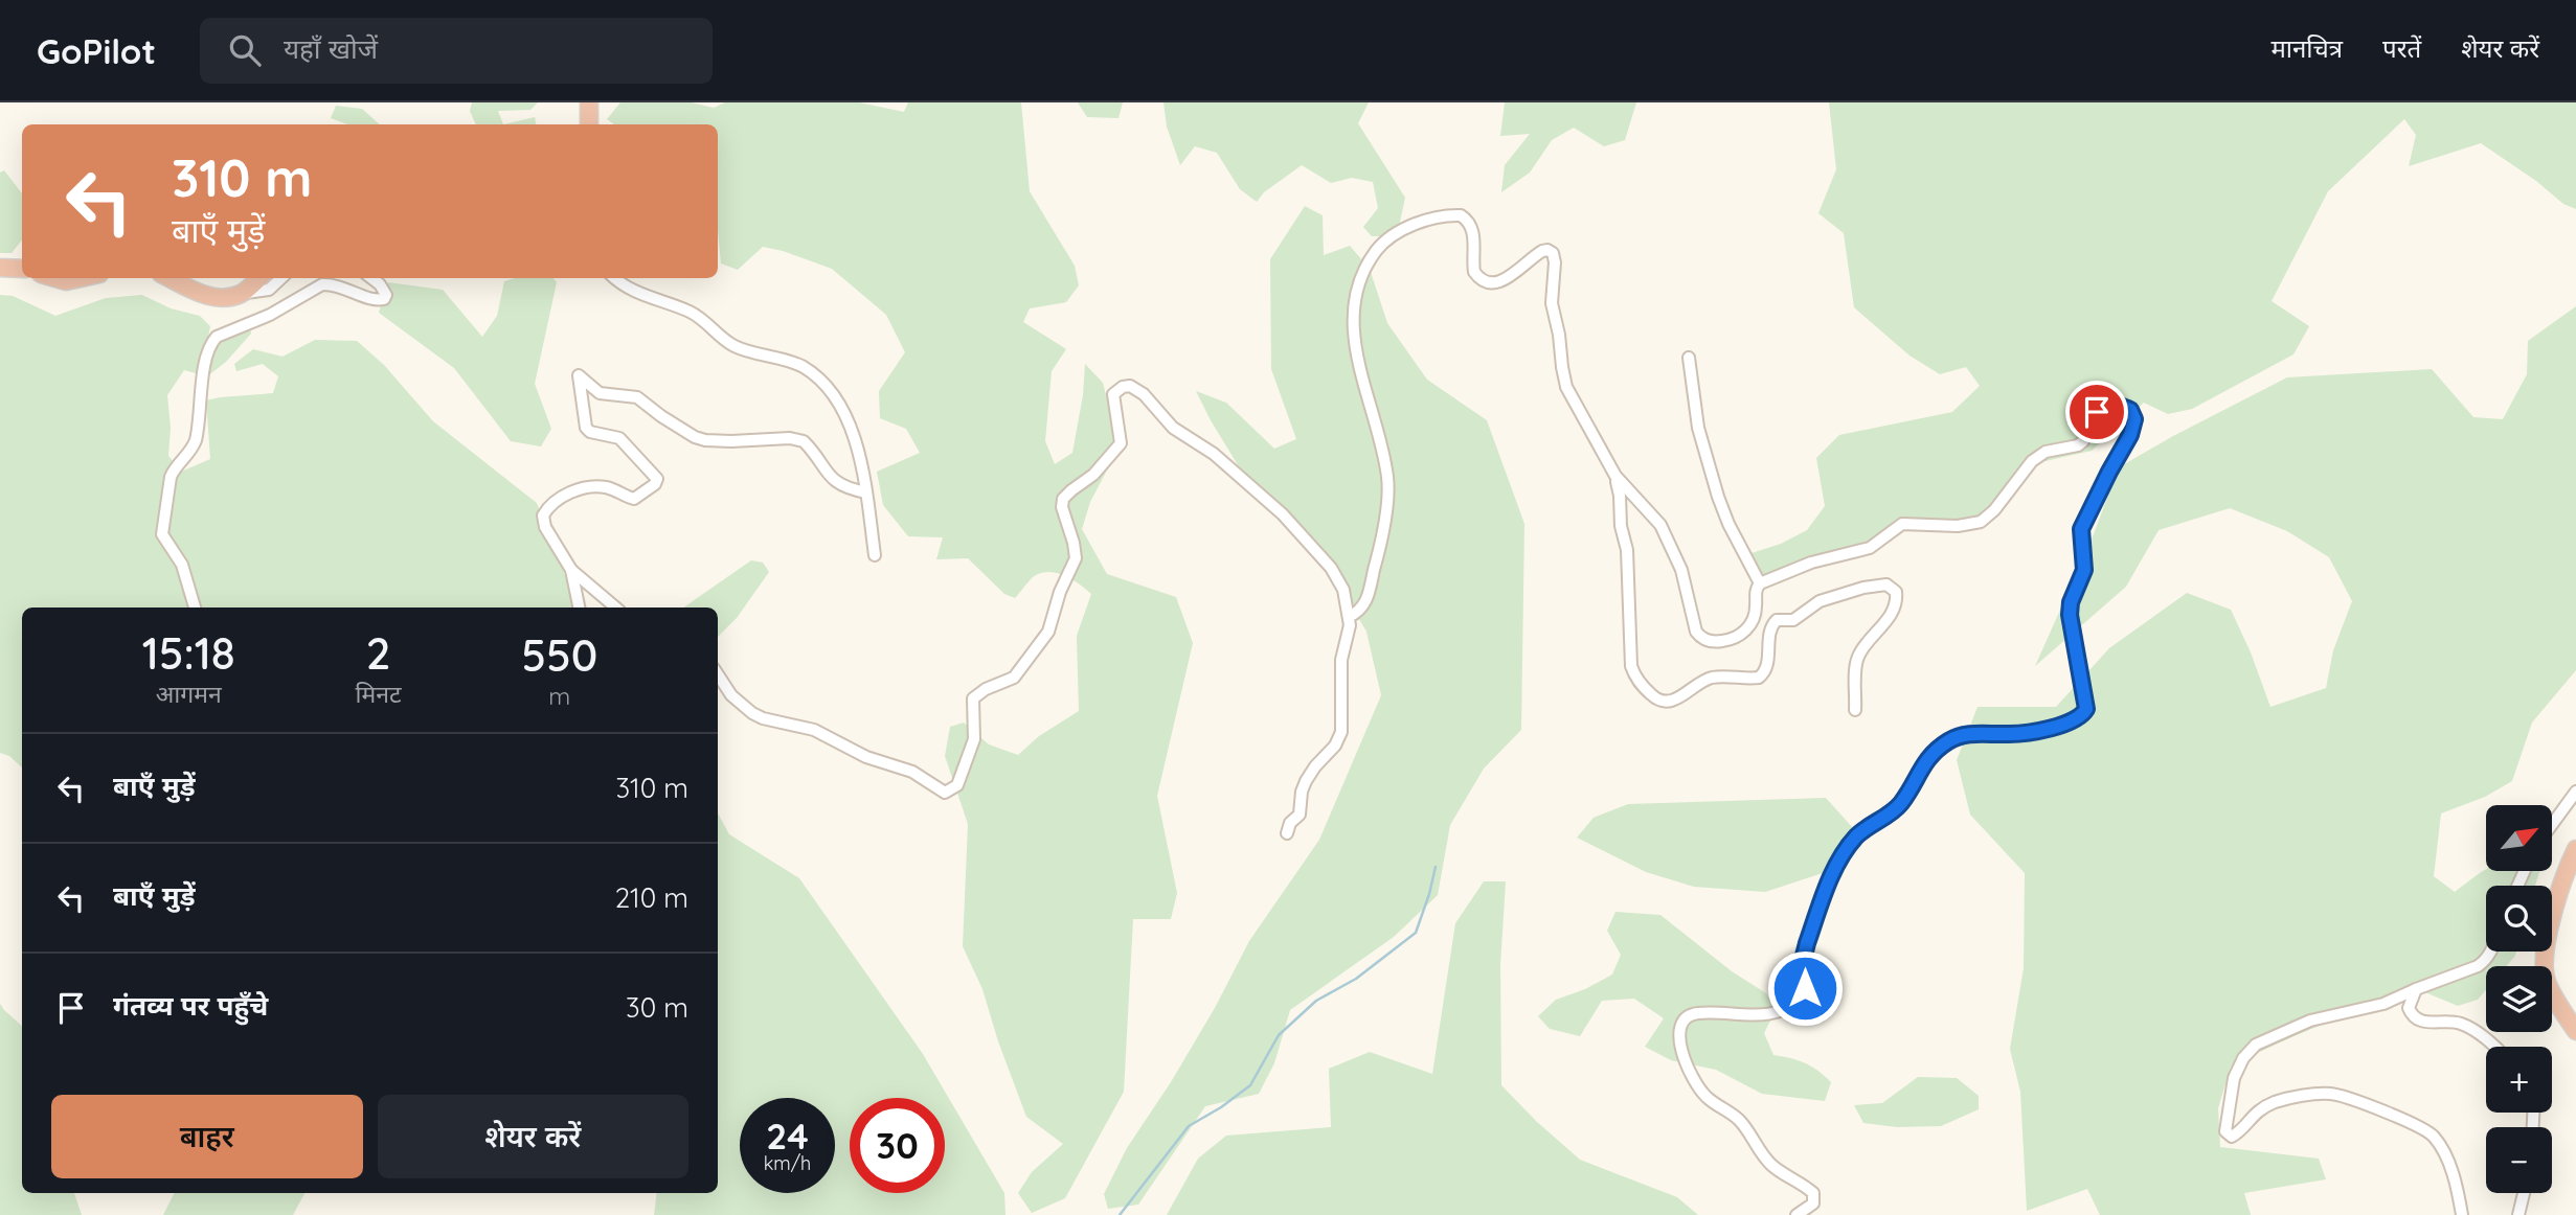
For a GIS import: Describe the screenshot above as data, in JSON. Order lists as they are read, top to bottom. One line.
{"north":"top right","page":{"header":"GoPilot","search":"यहाँ खोजें","nav":["मानचित्र","परतें","शेयर करें"],"turn":["310 m","बाएँ मुड़ें"],"eta":["15:18","आगमन","2","मिनट","550","m"],"list":[{"name":"बाएँ मुड़ें","value":"310 m"},{"name":"बाएँ मुड़ें","value":"210 m"},{"name":"गंतव्य पर पहुँचे","value":"30 m"}],"map_buttons":["+","−"],"buttons":["बाहर","शेयर करें"],"speed":"24 km/h","limit":"30"}}
